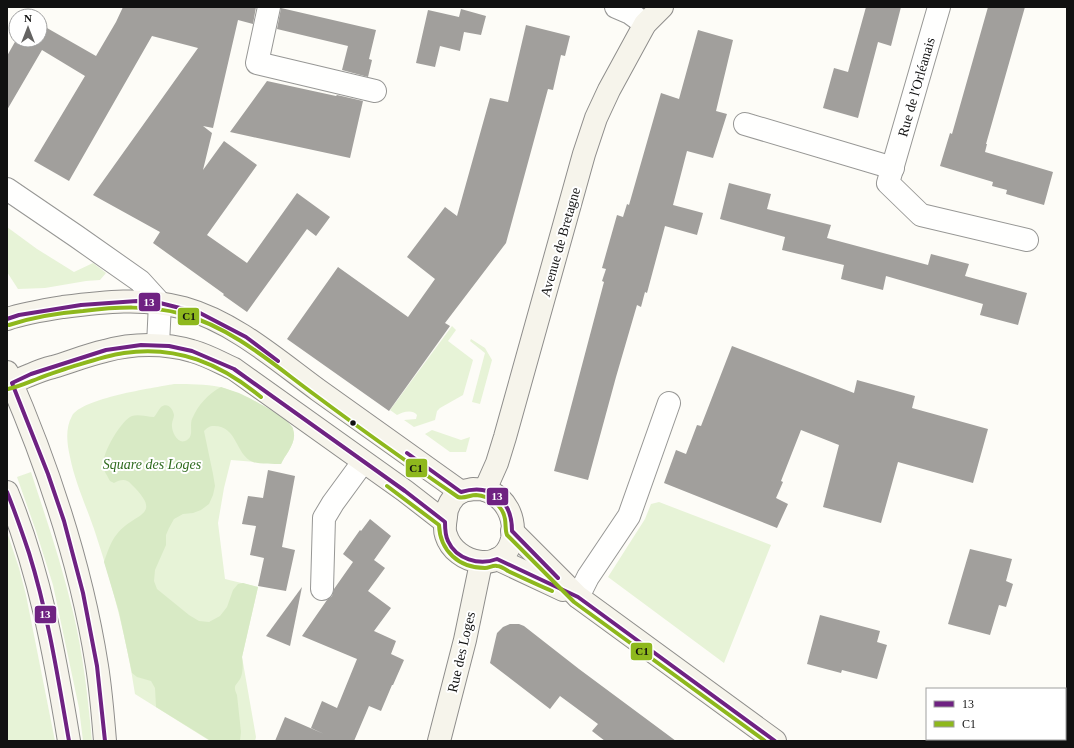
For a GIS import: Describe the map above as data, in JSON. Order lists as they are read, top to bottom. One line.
{"streets":{"main road":["Avenue de Bretagne","Rue des Loges"],"street":["Rue de l'Orléanais"]},"crossings":[["Avenue de Bretagne","Rue des Loges"]],"parks":["Square des Loges"],"lines":["transit line 13","transit line C1"],"legend":["13","C1"],"north":"top"}
